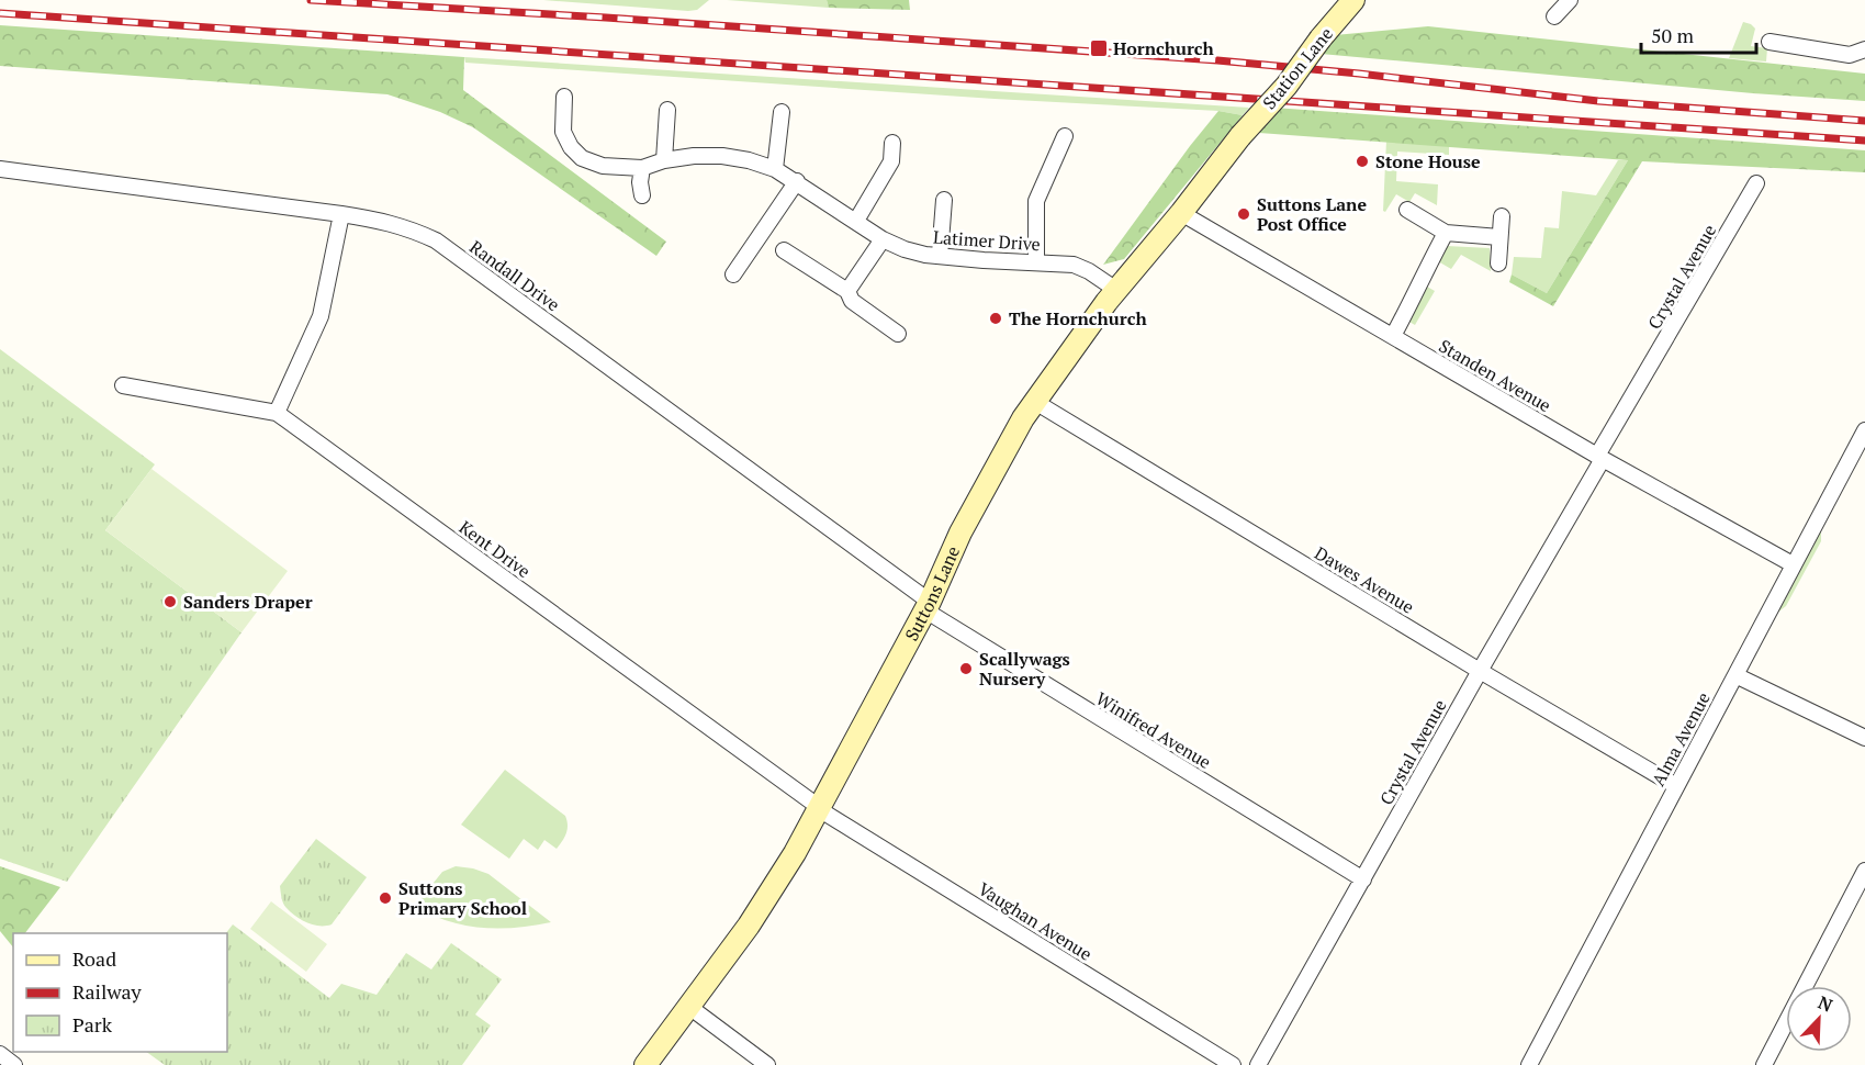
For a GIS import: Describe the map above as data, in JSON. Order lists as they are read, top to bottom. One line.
{"streets":{"street":["Station Lane","Latimer Drive","Randall Drive","Crystal Avenue","Standen Avenue","Kent Drive","Dawes Avenue","Suttons Lane","Winifred Avenue","Alma Avenue","Vaughan Avenue"]},"crossings":[["Station Lane","Suttons Lane"],["Latimer Drive","Suttons Lane"],["Randall Drive","Suttons Lane"],["Randall Drive","Winifred Avenue"],["Crystal Avenue","Standen Avenue"],["Crystal Avenue","Dawes Avenue"],["Crystal Avenue","Winifred Avenue"],["Standen Avenue","Suttons Lane"],["Standen Avenue","Alma Avenue"],["Kent Drive","Suttons Lane"],["Kent Drive","Vaughan Avenue"],["Dawes Avenue","Suttons Lane"],["Dawes Avenue","Alma Avenue"],["Suttons Lane","Winifred Avenue"],["Suttons Lane","Vaughan Avenue"]],"places":{"transit":["Hornchurch"],"other":["Stone House","Suttons Lane Post Office","The Hornchurch","Sanders Draper","Scallywags Nursery","Suttons Primary School"]},"legend":["Road","Railway","Park"],"scale_bar":"50 m","north":"top right"}
